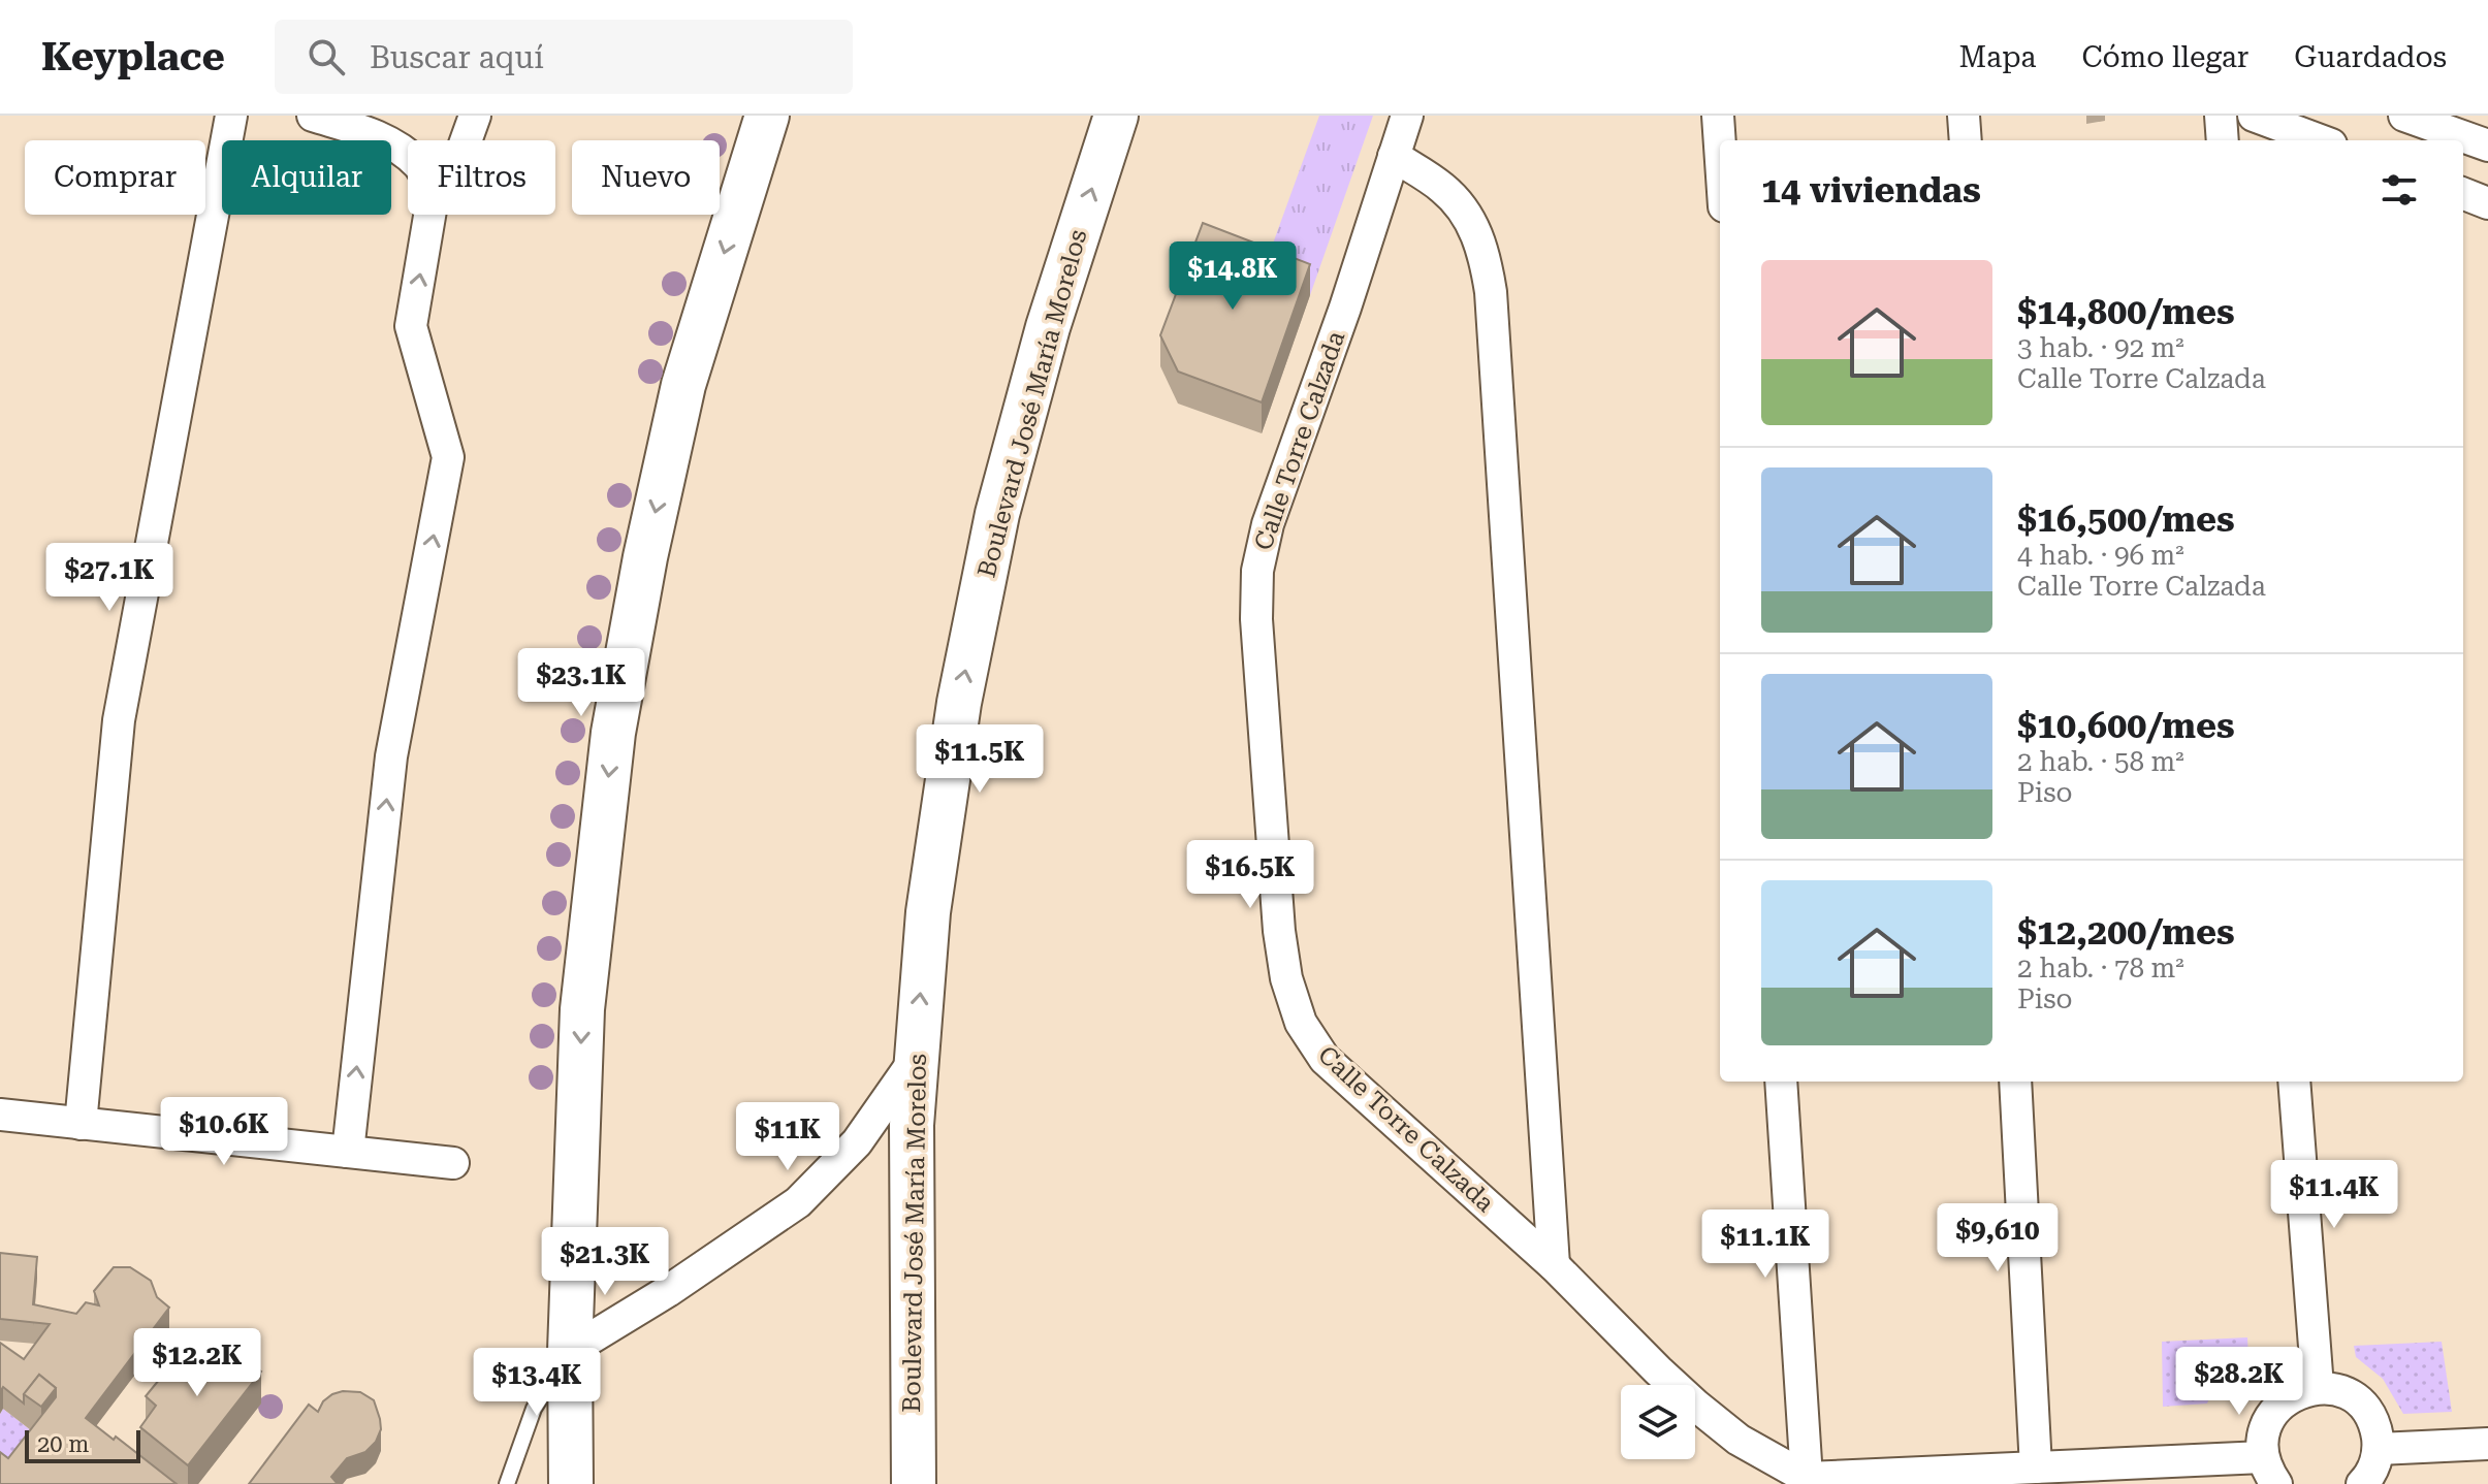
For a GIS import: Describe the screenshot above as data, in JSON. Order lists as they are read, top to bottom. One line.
{"streets":{"main road":["Boulevard José María Morelos"],"street":["Calle Torre Calzada"]},"scale_bar":"20 m","page":{"header":"Keyplace","search":"Buscar aquí","nav":["Mapa","Cómo llegar","Guardados"],"chip":["Comprar","Alquilar","Filtros","Nuevo"],"heading":"14 viviendas","list":[{"name":"$14,800/mes","note":"3 hab. · 92 m² · Calle Torre Calzada"},{"name":"$16,500/mes","note":"4 hab. · 96 m² · Calle Torre Calzada"},{"name":"$10,600/mes","note":"2 hab. · 58 m² · Piso"},{"name":"$12,200/mes","note":"2 hab. · 78 m² · Piso"}],"price":["$14.8K","$27.1K","$23.1K","$11.5K","$16.5K","$10.6K","$11K","$11.4K","$9,610","$11.1K","$21.3K","$12.2K","$28.2K","$13.4K"],"scale":"20 m"}}
